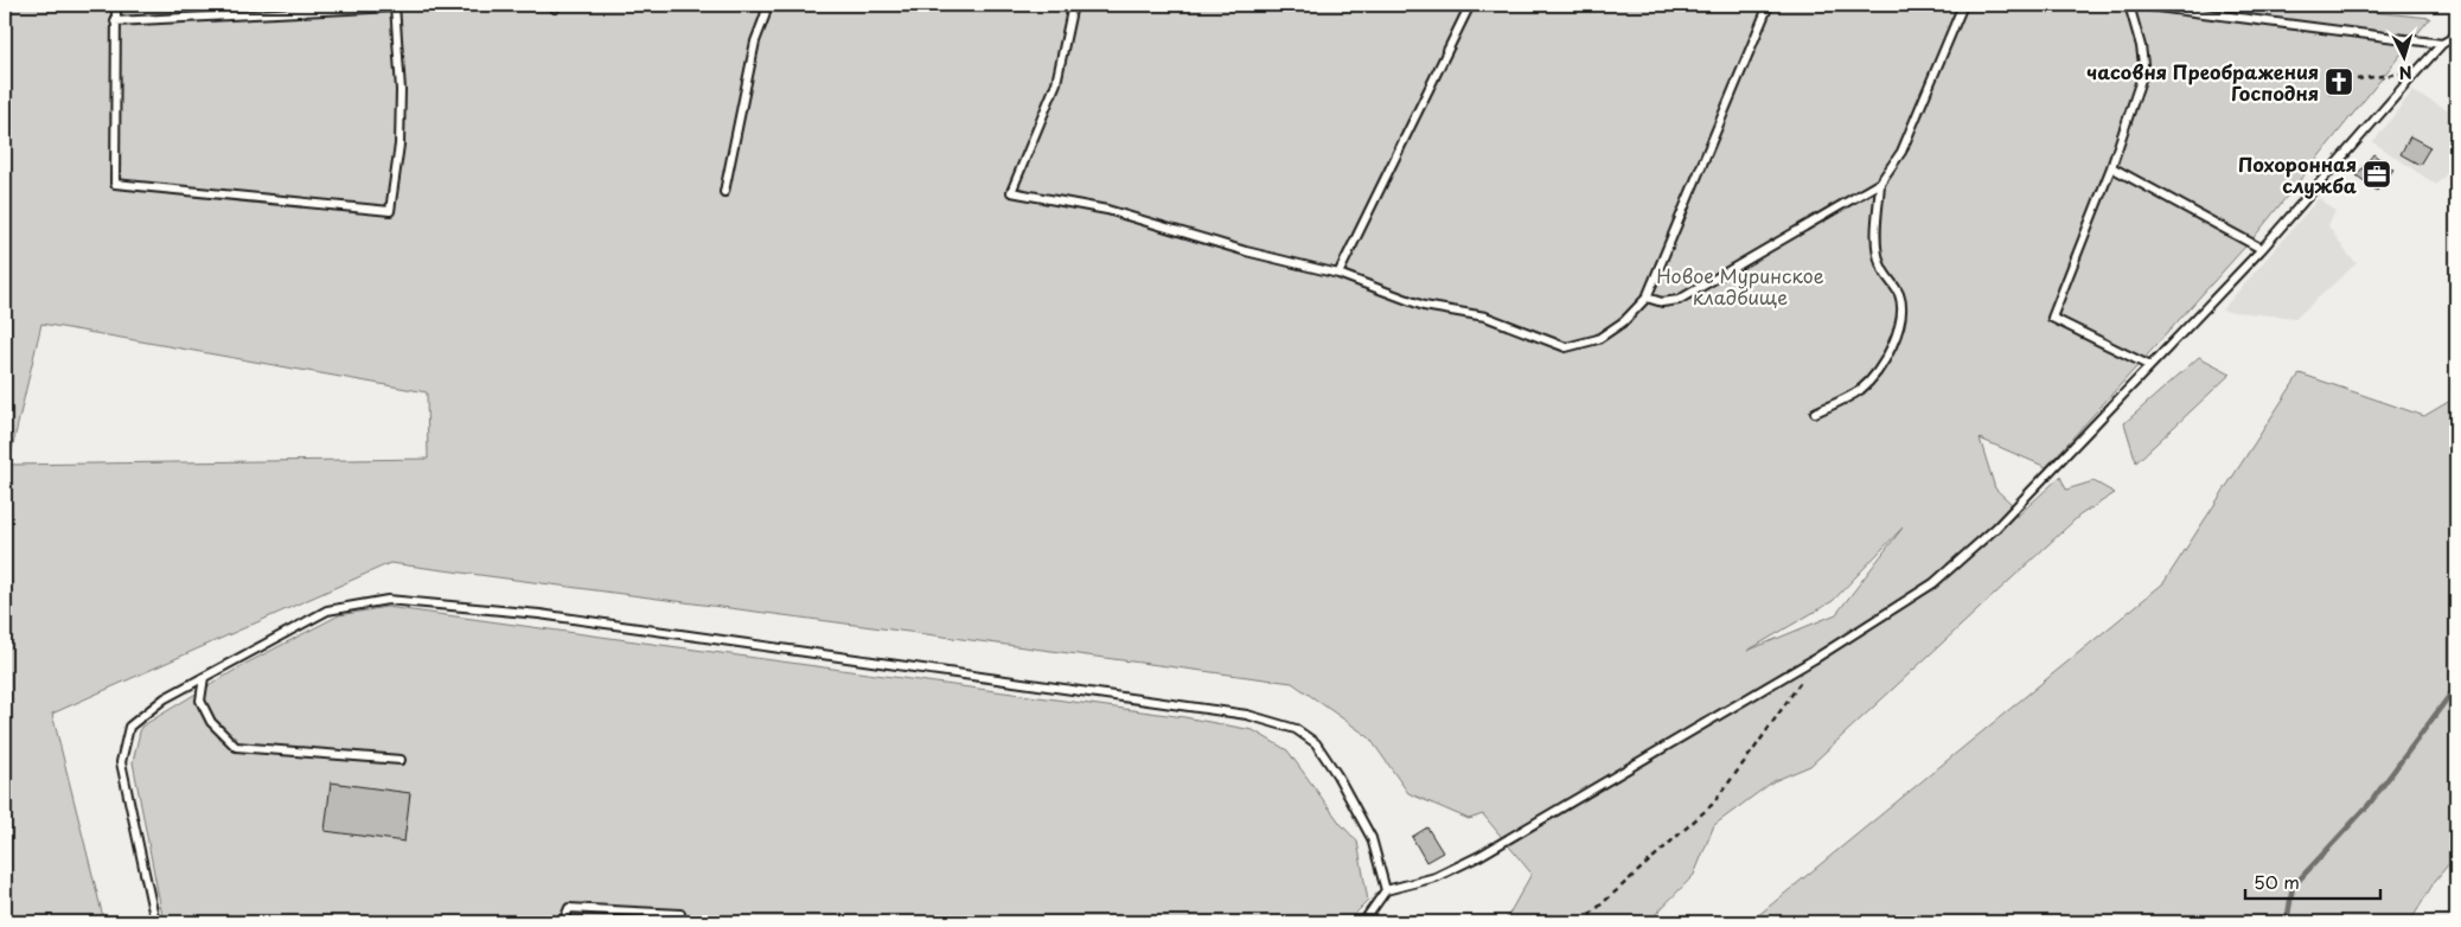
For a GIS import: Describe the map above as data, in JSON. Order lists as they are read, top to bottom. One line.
{"parks":["Новое Муринское кладбище"],"places":{"church":["часовня Преображения Господня"],"office":["Похоронная служба"]},"scale_bar":"50 m","north":"bottom"}
